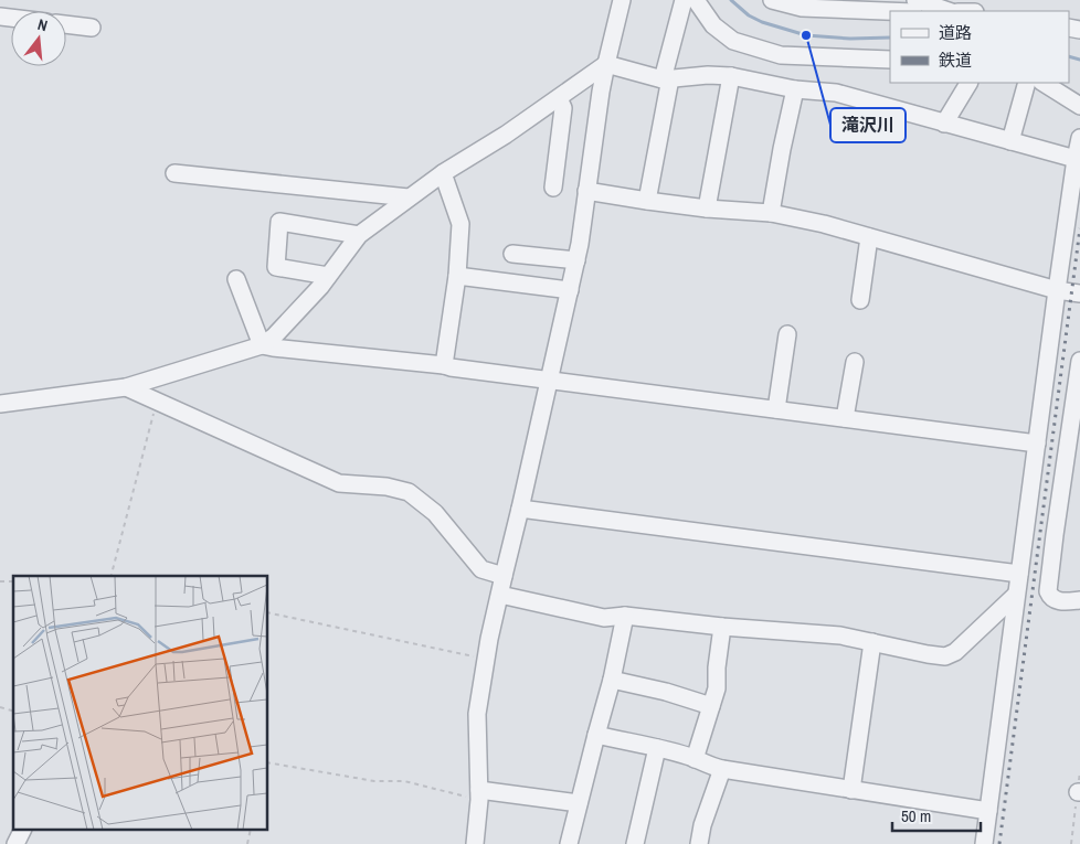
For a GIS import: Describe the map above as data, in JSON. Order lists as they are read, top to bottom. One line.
{"places":["滝沢川"],"legend":["道路","鉄道"],"scale_bar":"50 m","north":"top"}
